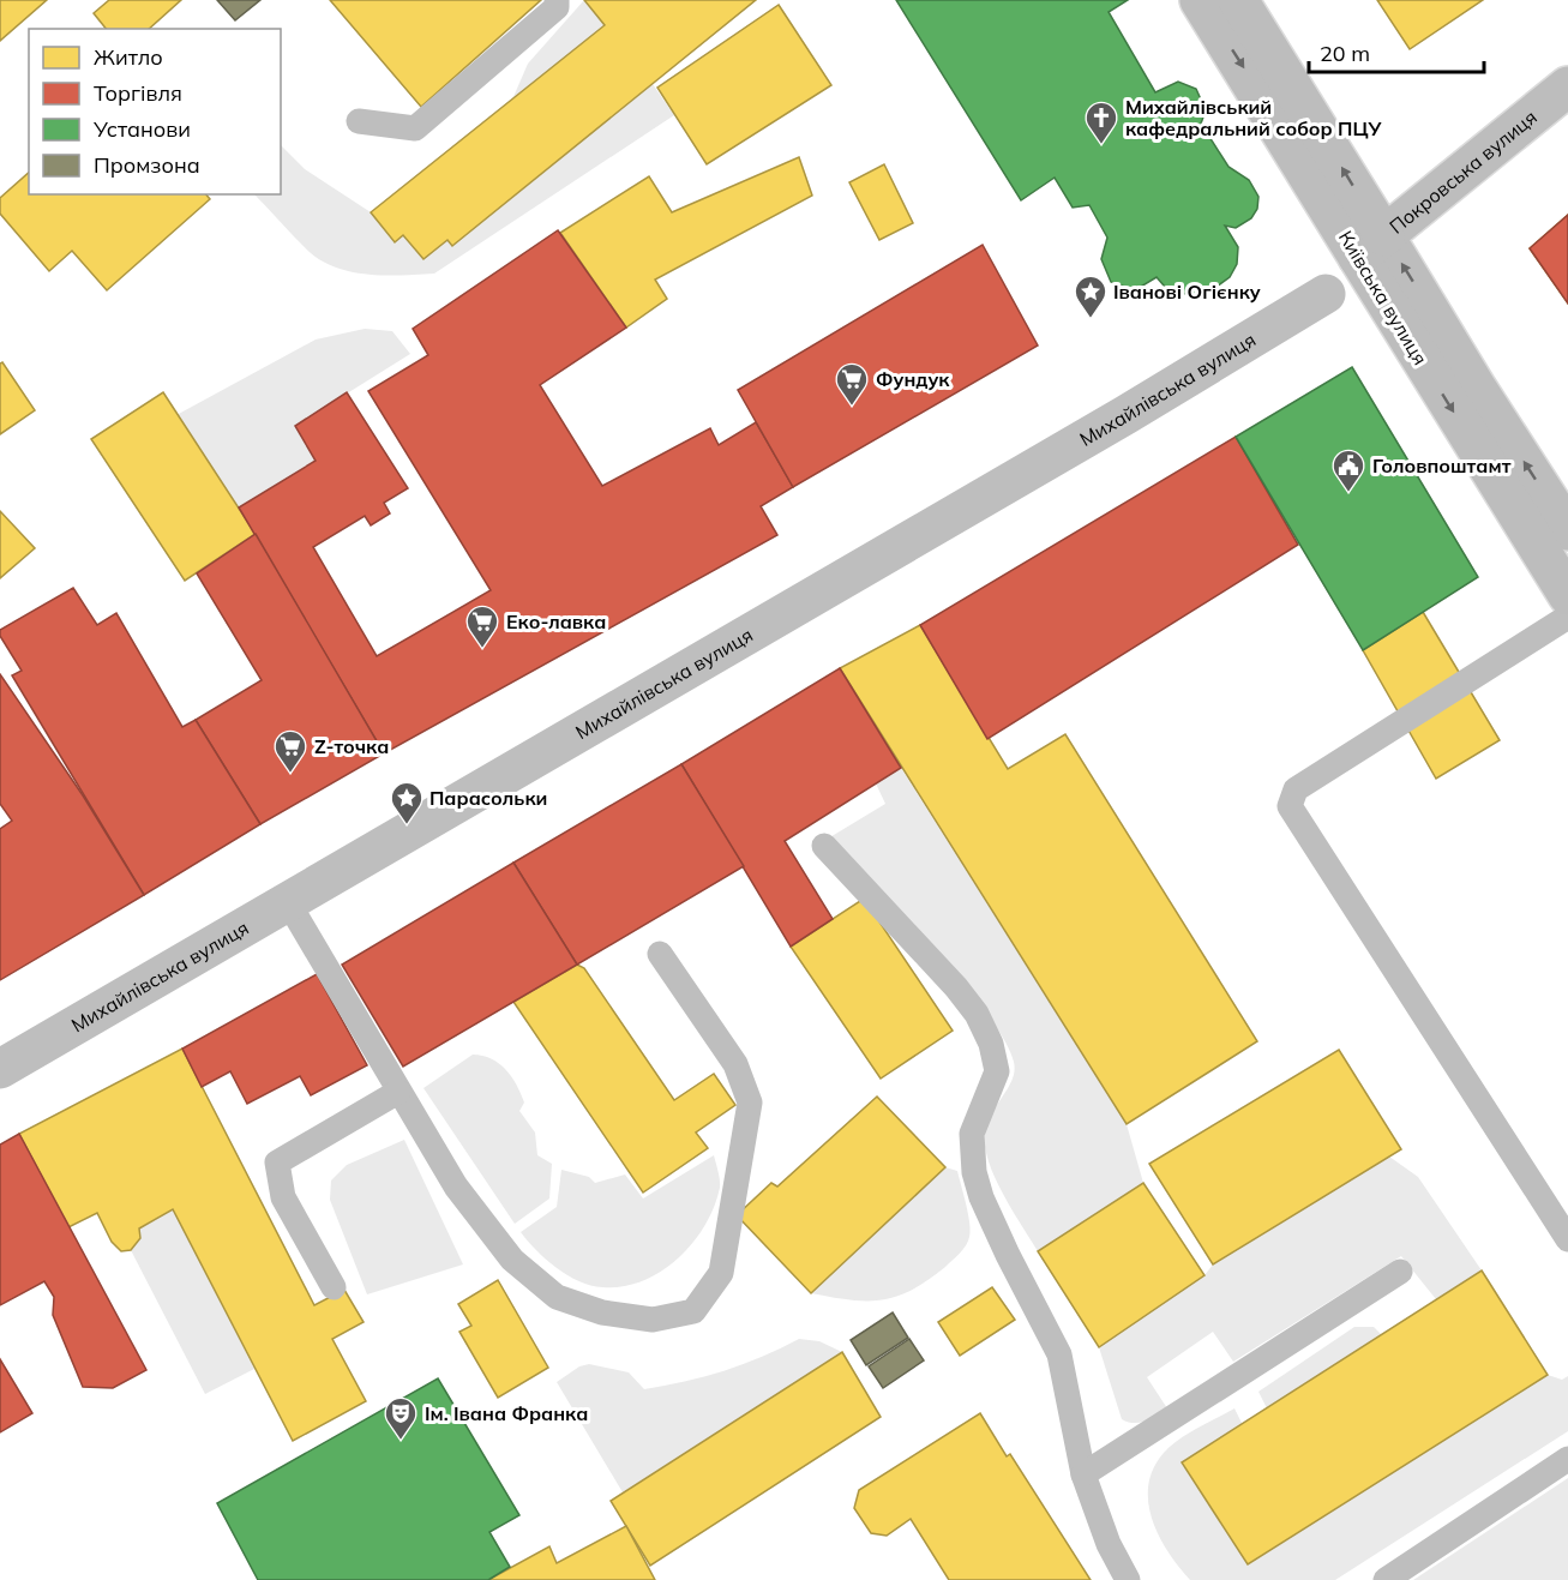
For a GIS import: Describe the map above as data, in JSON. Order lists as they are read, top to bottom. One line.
{"streets":{"main road":["Покровська вулиця","Київська вулиця"],"street":["Михайлівська вулиця"]},"crossings":[["Покровська вулиця","Київська вулиця"]],"places":{"church":["Михайлівський кафедральний собор ПЦУ"],"place":["Іванові Огієнку","Парасольки"],"supermarket":["Фундук","Еко-лавка","Z-точка"],"public building":["Головпоштамт"],"theatre":["Ім. Івана Франка"]},"legend":["Житло","Торгівля","Установи","Промзона"],"scale_bar":"20 m"}
